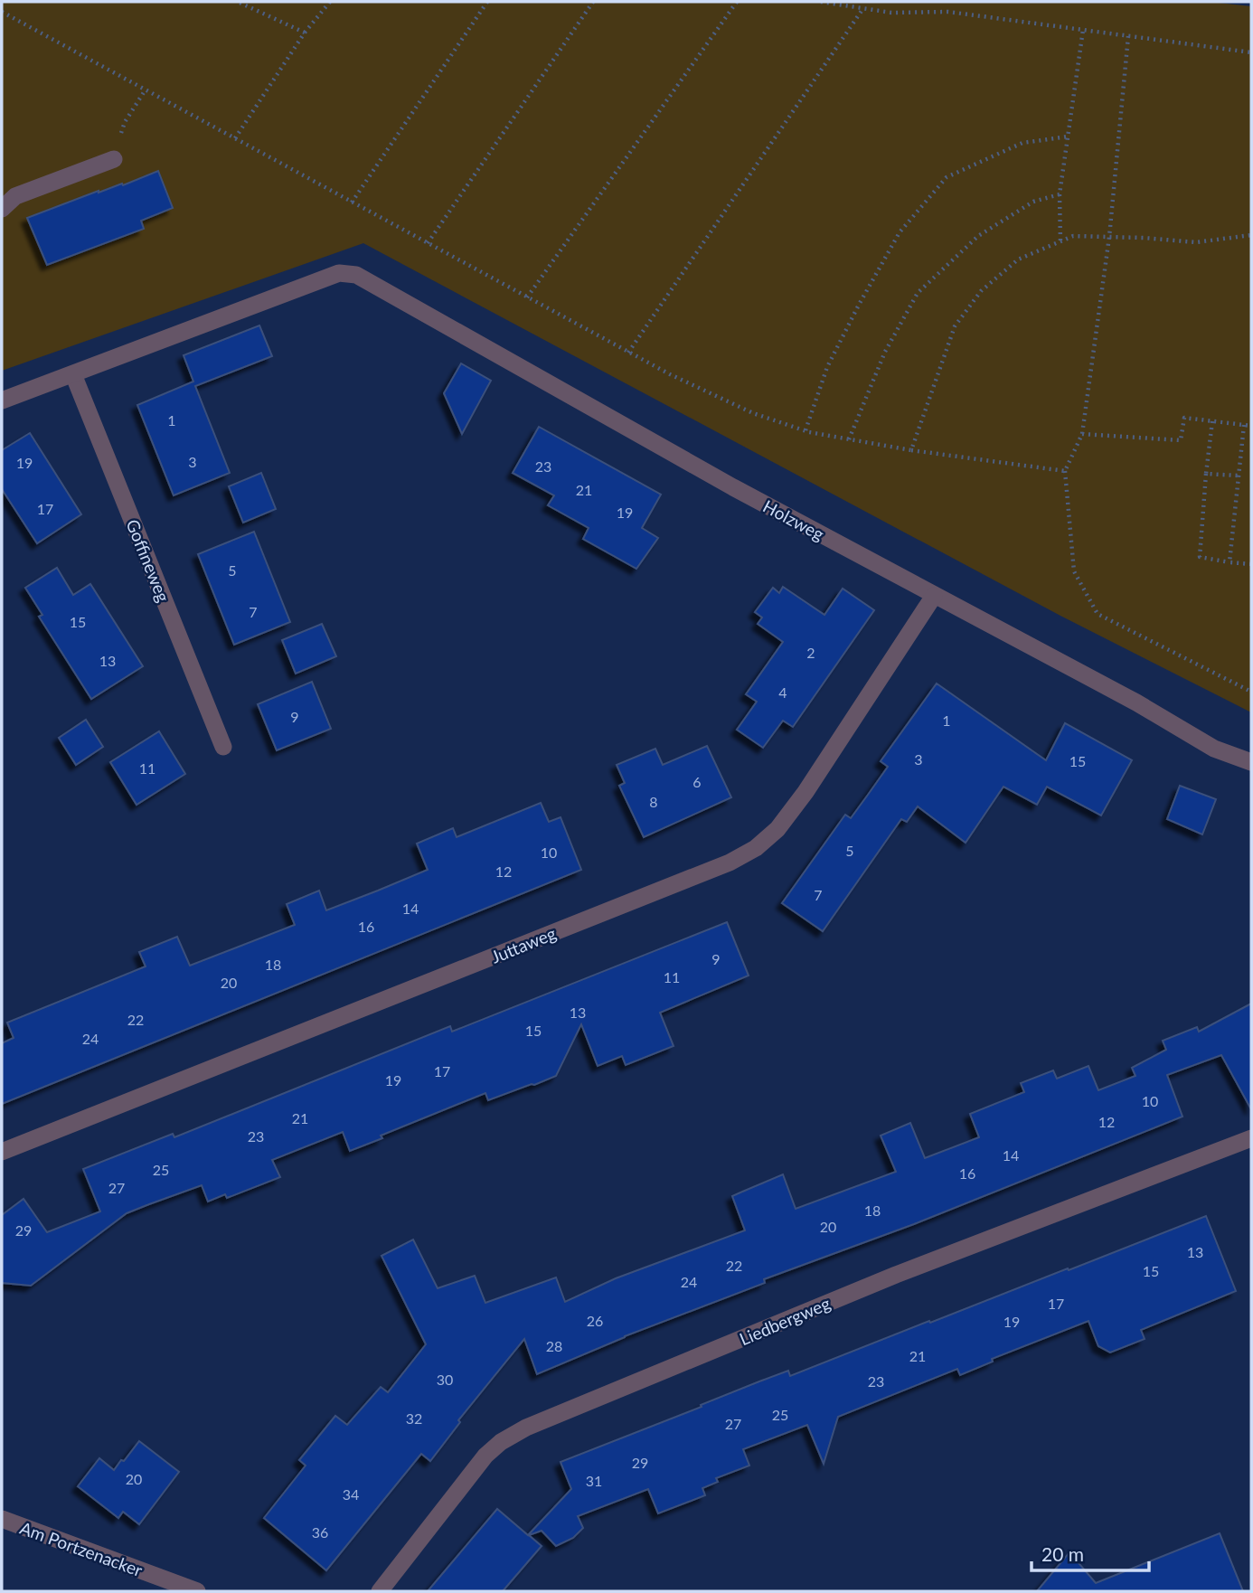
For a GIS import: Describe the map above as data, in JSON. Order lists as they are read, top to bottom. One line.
{"streets":{"street":["Holzweg","Goffineweg","Juttaweg","Liedbergweg","Am Portzenacker"]},"crossings":[["Holzweg","Goffineweg"],["Holzweg","Juttaweg"]],"house_numbers":["1","3","19","23","21","17","19","5","7","15","2","13","4","9","1","3","15","11","6","8","5","10","12","7","14","16","9","18","11","20","13","22","15","24","17","19","10","21","12","23","14","25","16","27","18","20","29","13","22","15","24","17","26","19","28","21","30","23","25","32","27","29","20","31","34","36"],"scale_bar":"20 m"}
